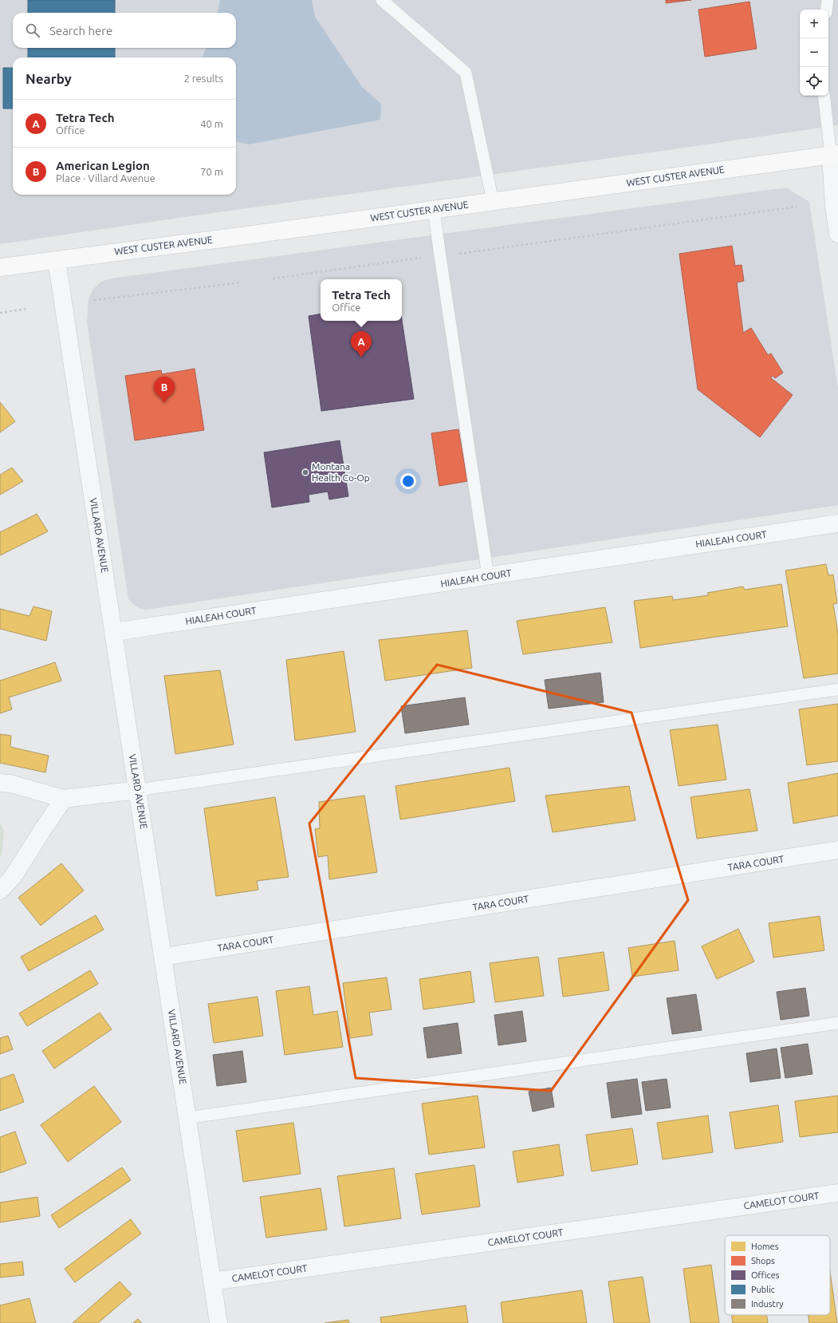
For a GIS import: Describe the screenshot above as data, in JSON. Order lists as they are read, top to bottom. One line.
{"streets":{"main road":["WEST CUSTER AVENUE"],"street":["VILLARD AVENUE","HIALEAH COURT","TARA COURT","CAMELOT COURT"]},"crossings":[["WEST CUSTER AVENUE","VILLARD AVENUE"],["VILLARD AVENUE","HIALEAH COURT"],["VILLARD AVENUE","TARA COURT"],["VILLARD AVENUE","CAMELOT COURT"]],"places":["Montana Health Co-Op"],"legend":["Homes","Shops","Offices","Public","Industry"],"page":{"map_buttons":["+","−"],"search":"Search here","heading":["Nearby","2 results"],"list":[{"mark":"A","name":"Tetra Tech","note":"Office","value":"40 m"},{"mark":"B","name":"American Legion","note":"Place · Villard Avenue","value":"70 m"}],"popup":["Tetra Tech","Office"],"pins":["A","B"]}}
